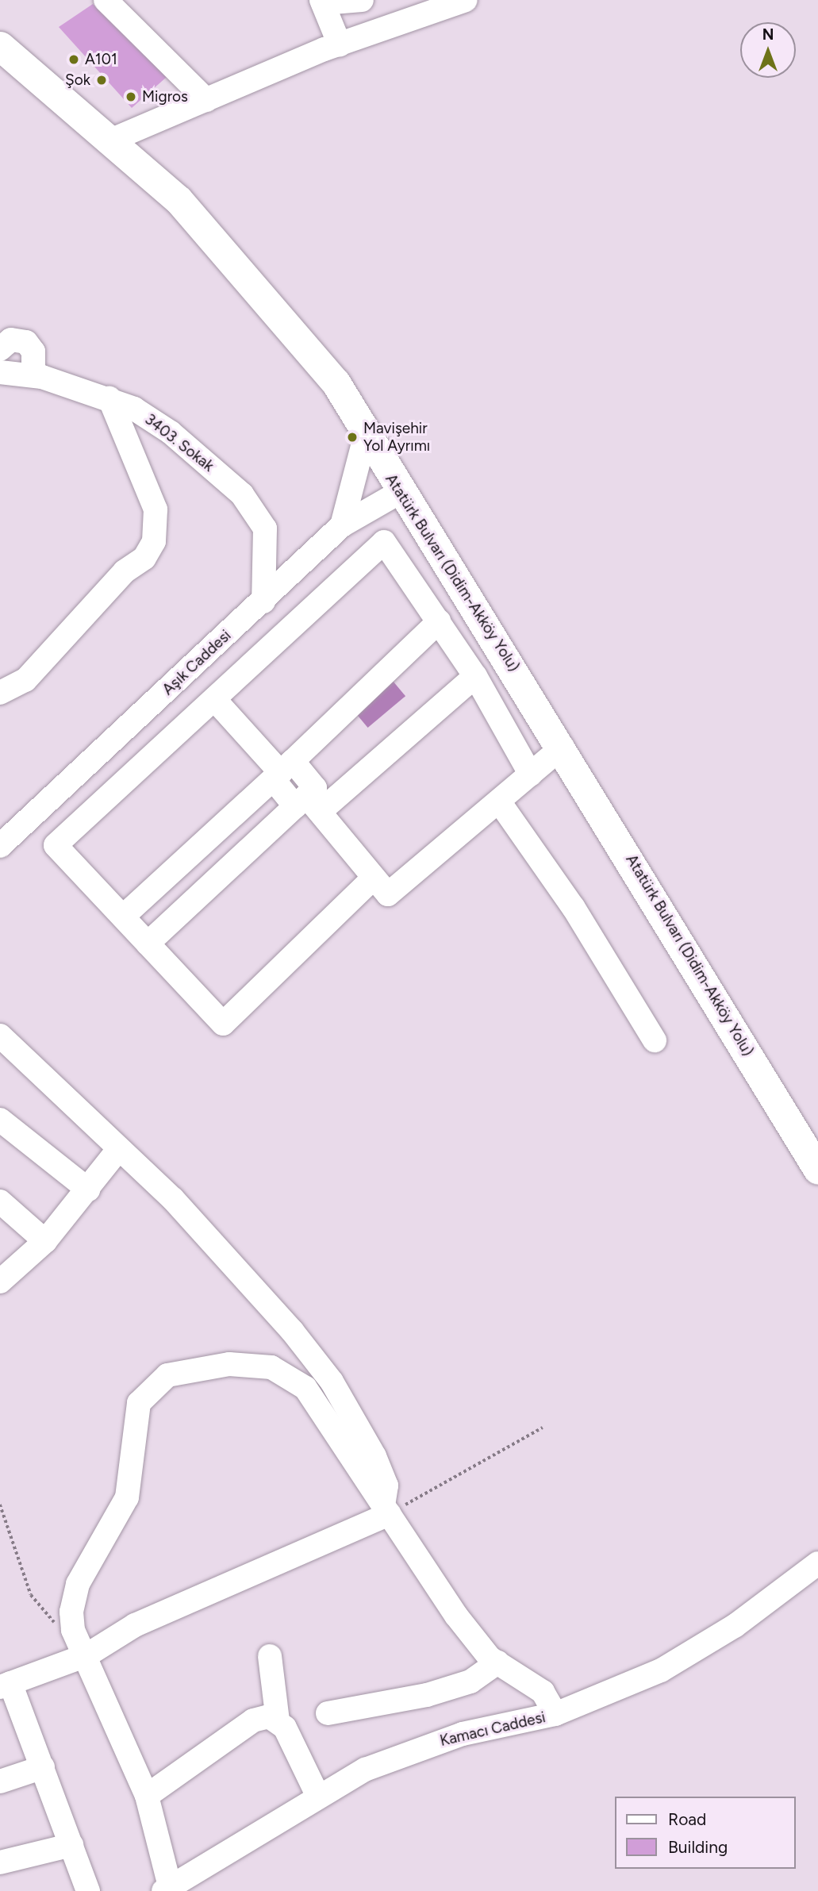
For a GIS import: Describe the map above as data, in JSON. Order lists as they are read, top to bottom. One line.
{"streets":{"main road":["Atatürk Bulvarı (Didim-Akköy Yolu)"],"street":["3403. Sokak","Aşık Caddesi","Kamacı Caddesi"]},"crossings":[["3403. Sokak","Aşık Caddesi"],["Atatürk Bulvarı (Didim-Akköy Yolu)","Aşık Caddesi"]],"places":["A101","Şok","Migros","Mavişehir Yol Ayrımı"],"legend":["Road","Building"],"north":"top"}
